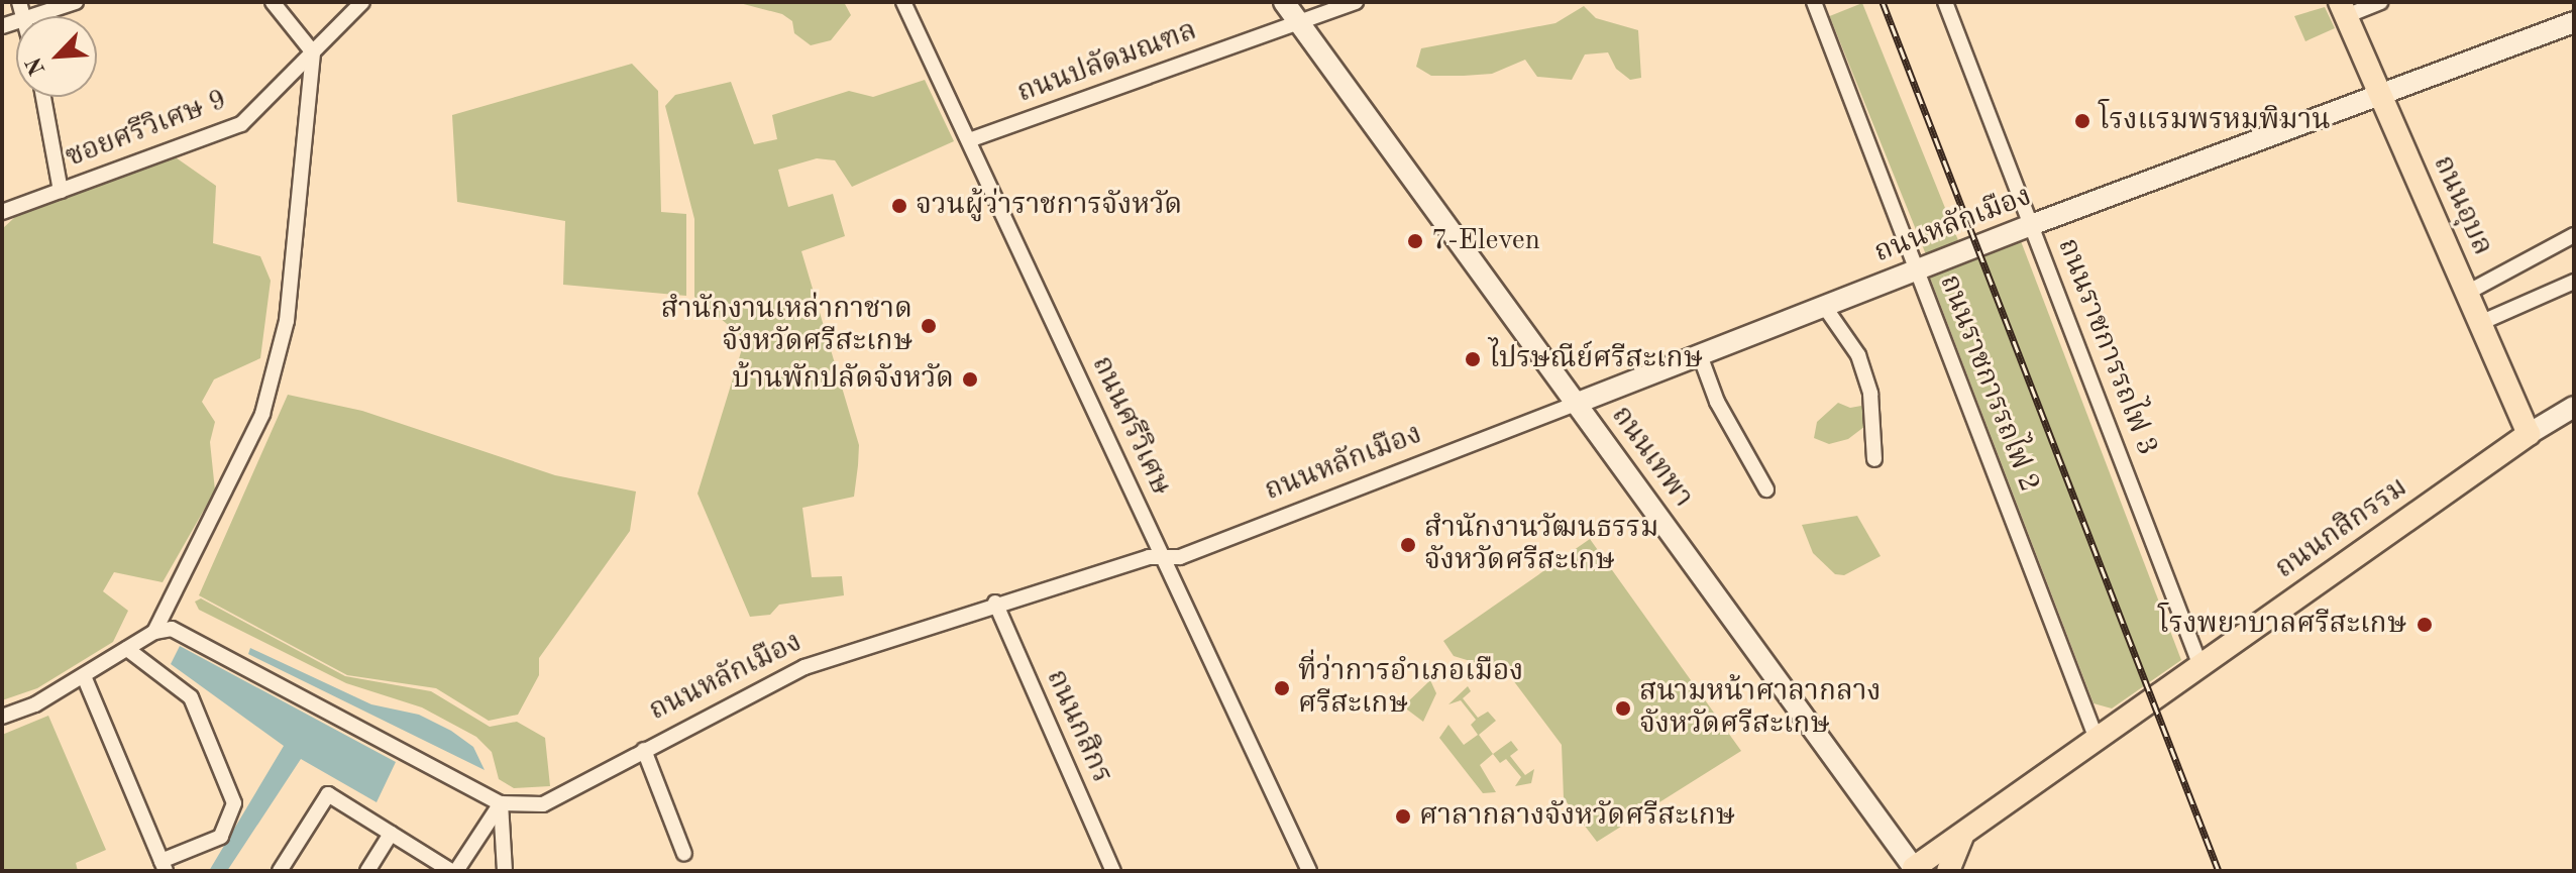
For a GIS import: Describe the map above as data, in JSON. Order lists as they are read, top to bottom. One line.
{"streets":{"main road":["ถนนอุบล","ถนนหลักเมือง","ถนนเทพา","ถนนกสิกรรม"],"street":["ถนนปลัดมณฑล","ซอยศรีวิเศษ 9","ถนนราชการรถไฟ 3","ถนนราชการรถไฟ 2","ถนนศรีวิเศษ","ถนนกสิกร"]},"crossings":[["ถนนปลัดมณฑล","ถนนศรีวิเศษ"],["ถนนปลัดมณฑล","ถนนเทพา"],["ถนนอุบล","ถนนหลักเมือง"],["ถนนอุบล","ถนนกสิกรรม"],["ถนนหลักเมือง","ถนนราชการรถไฟ 3"],["ถนนหลักเมือง","ถนนราชการรถไฟ 2"],["ถนนหลักเมือง","ถนนศรีวิเศษ"],["ถนนหลักเมือง","ถนนเทพา"],["ถนนหลักเมือง","ถนนกสิกร"],["ถนนราชการรถไฟ 3","ถนนกสิกรรม"],["ถนนราชการรถไฟ 2","ถนนกสิกรรม"],["ถนนเทพา","ถนนกสิกรรม"]],"places":["โรงแรมพรหมพิมาน","จวนผู้ว่าราชการจังหวัด","7-Eleven","สำนักงานเหล่ากาชาด จังหวัดศรีสะเกษ","ไปรษณีย์ศรีสะเกษ","บ้านพักปลัดจังหวัด","สำนักงานวัฒนธรรม จังหวัดศรีสะเกษ","โรงพยาบาลศรีสะเกษ","ที่ว่าการอำเภอเมือง ศรีสะเกษ","สนามหน้าศาลากลาง จังหวัดศรีสะเกษ","ศาลากลางจังหวัดศรีสะเกษ"],"north":"bottom left"}
